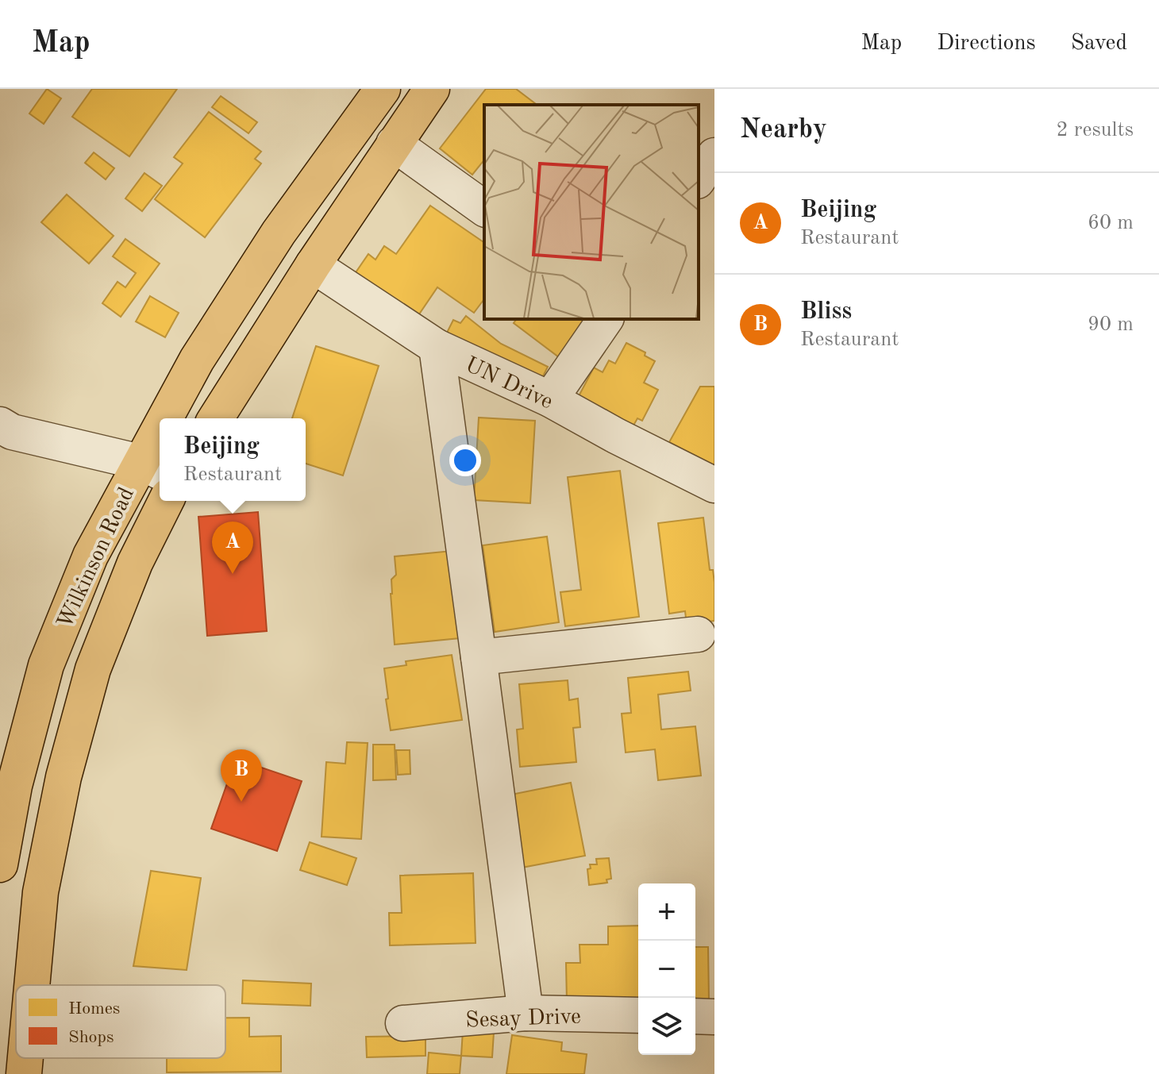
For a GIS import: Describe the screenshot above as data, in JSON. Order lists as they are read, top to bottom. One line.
{"streets":{"main road":["Wilkinson Road"],"street":["UN Drive","Sesay Drive"]},"legend":["Homes","Shops"],"page":{"header":"Map","nav":["Map","Directions","Saved"],"heading":["Nearby","2 results"],"list":[{"mark":"A","name":"Beijing","note":"Restaurant","value":"60 m"},{"mark":"B","name":"Bliss","note":"Restaurant","value":"90 m"}],"popup":["Beijing","Restaurant"],"pins":["A","B"],"map_buttons":["+","−"]}}
